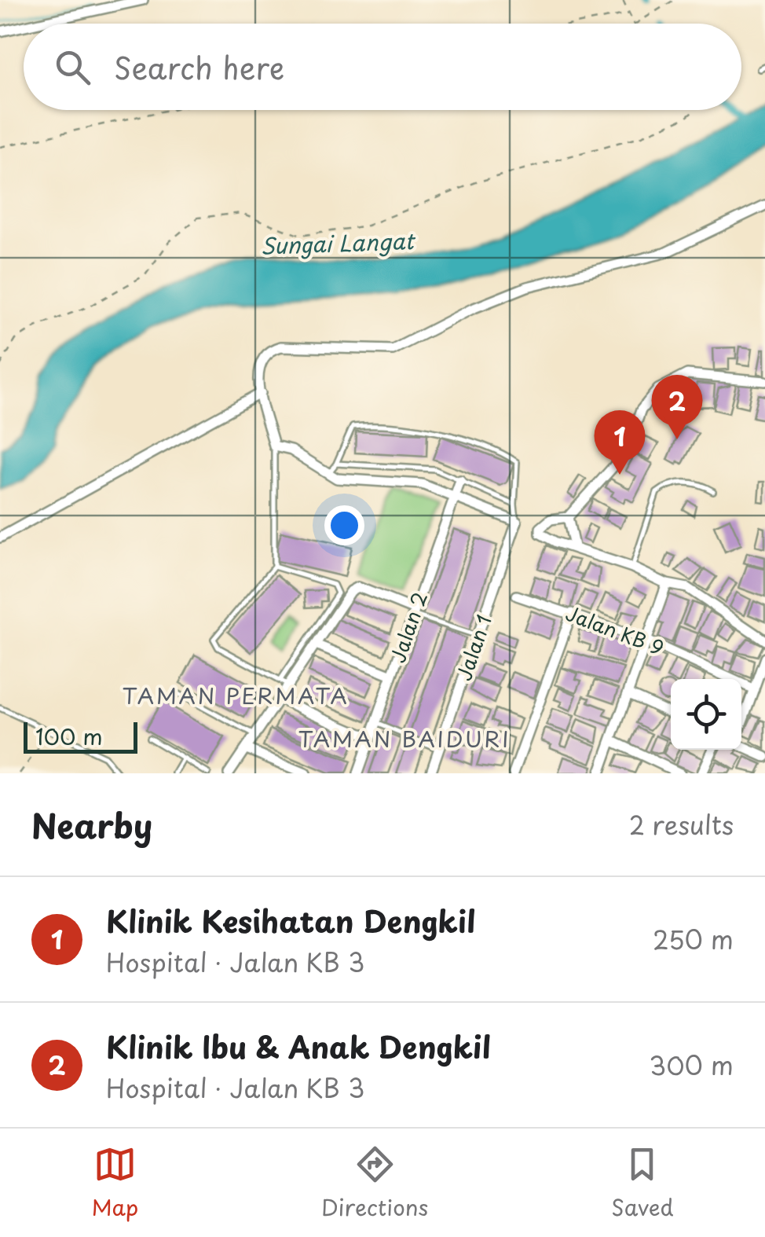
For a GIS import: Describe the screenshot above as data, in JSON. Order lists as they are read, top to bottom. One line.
{"streets":{"street":["Jalan 2","Jalan KB 9","Jalan 1"]},"districts":["TAMAN PERMATA","TAMAN BAIDURI"],"water":["Sungai Langat"],"scale_bar":"100 m","page":{"search":"Search here","pins":["2","1"],"scale":"100 m","heading":["Nearby","2 results"],"list":[{"mark":"1","name":"Klinik Kesihatan Dengkil","note":"Hospital · Jalan KB 3","value":"250 m"},{"mark":"2","name":"Klinik Ibu & Anak Dengkil","note":"Hospital · Jalan KB 3","value":"300 m"}],"nav":["Map","Directions","Saved"]}}
